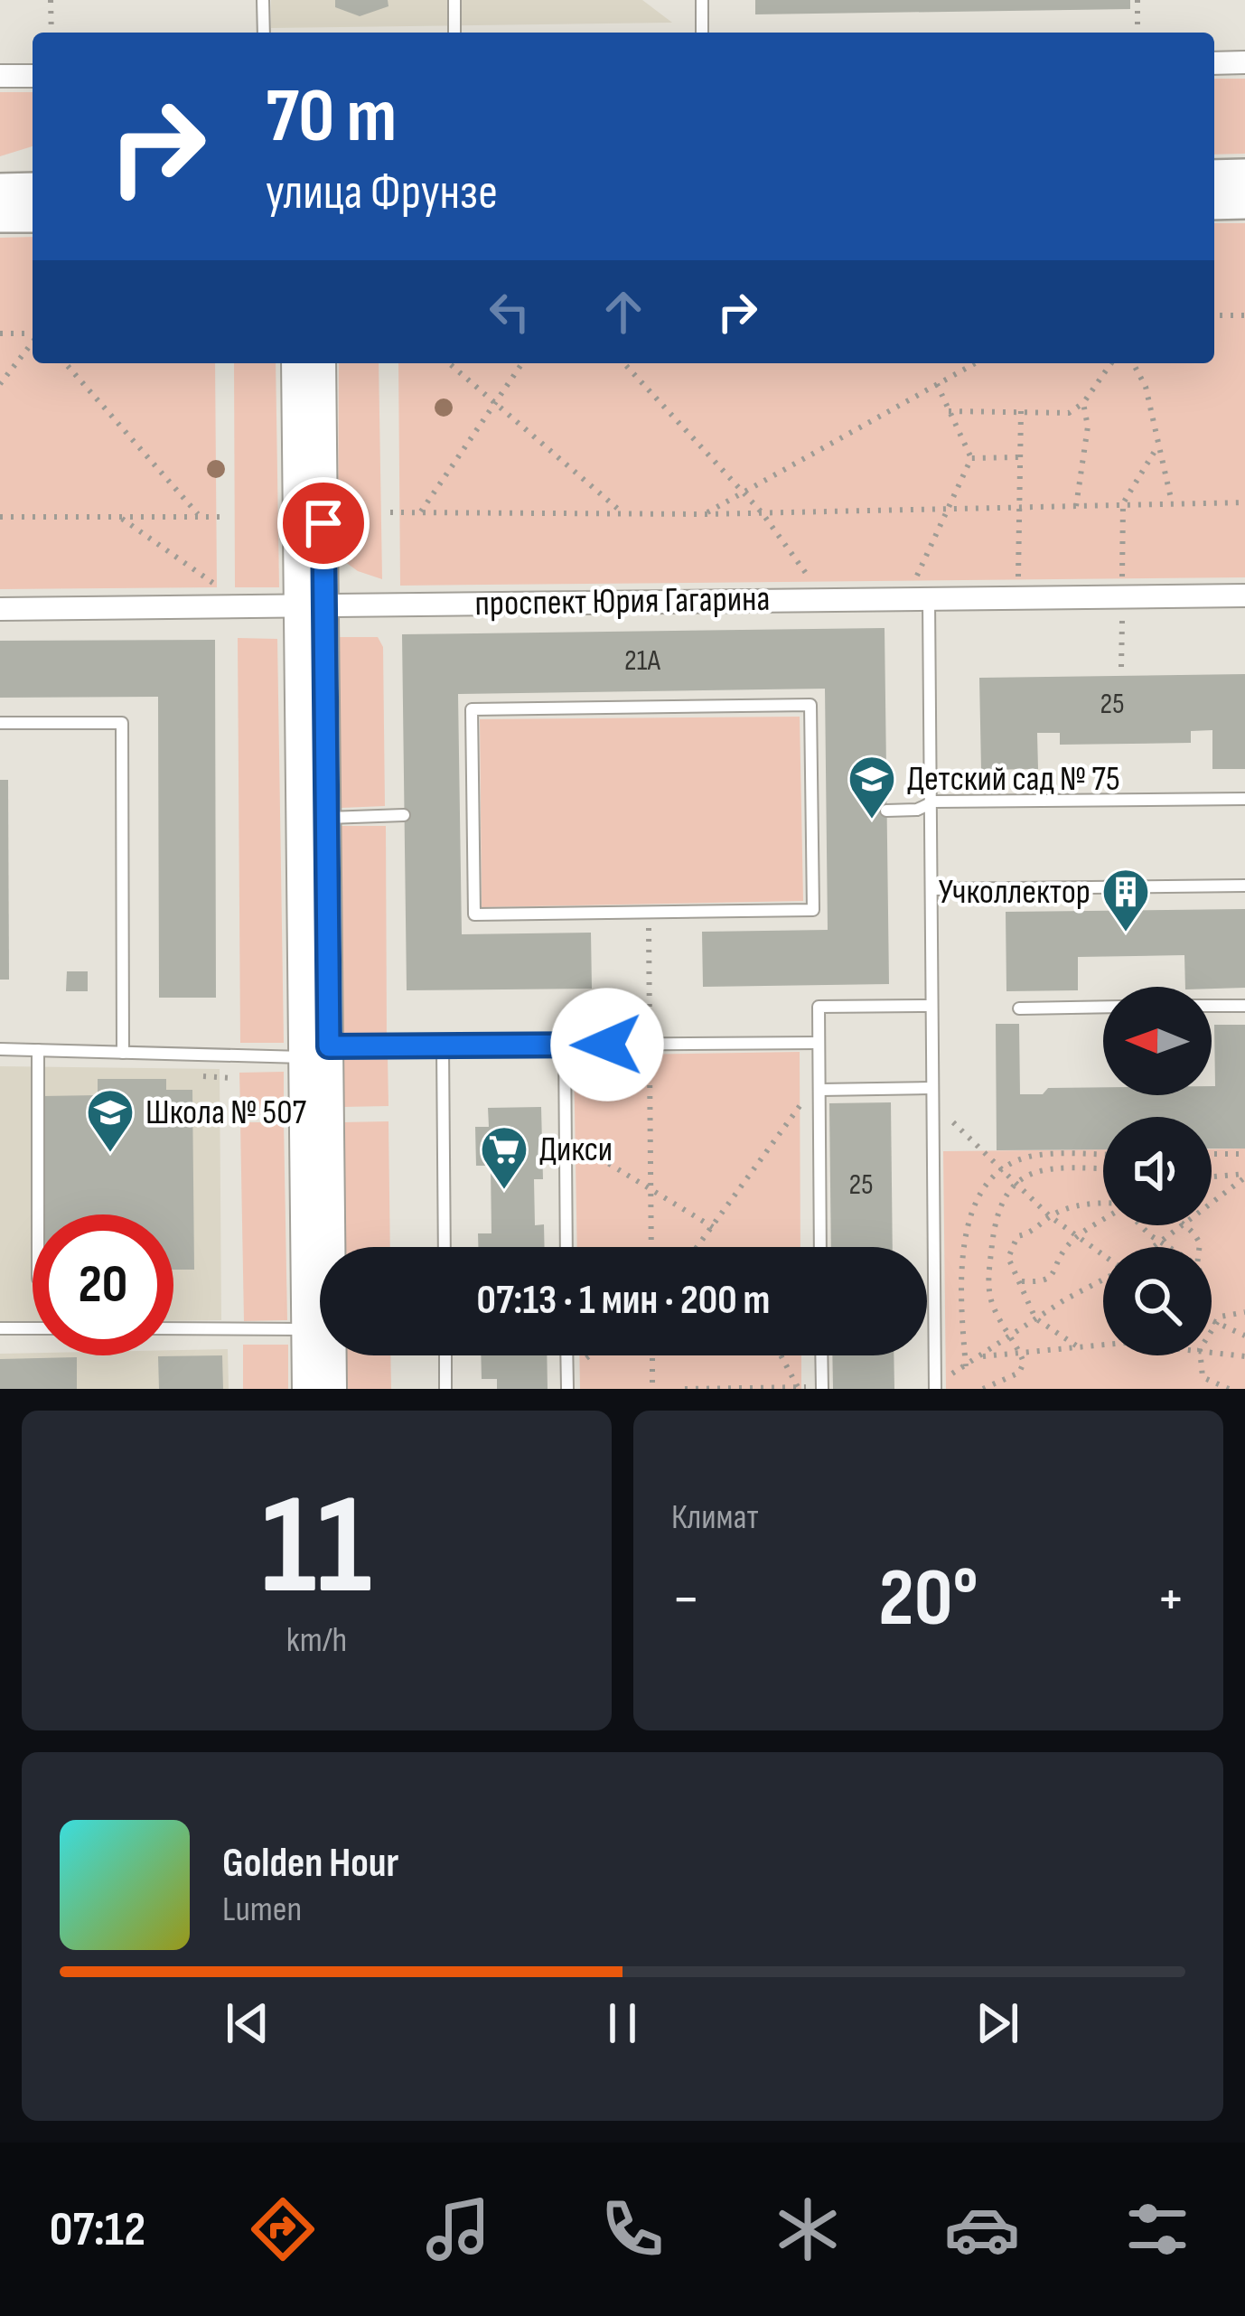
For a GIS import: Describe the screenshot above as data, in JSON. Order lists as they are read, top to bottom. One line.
{"streets":{"street":["проспект Юрия Гагарина"]},"places":{"school or university":["Детский сад № 75","Школа № 507"],"building":["Учколлектор"],"supermarket":["Дикси"]},"house_numbers":["21А","25","25"],"north":"left","page":{"turn":["70 m","улица Фрунзе"],"limit":"20","trip":"07:13 · 1 мин · 200 m","tile":[["11","km/h"],"Климат"],"heat":["−","20°","+"],"song":["Golden Hour","Lumen"],"tabs":"07:12"}}
